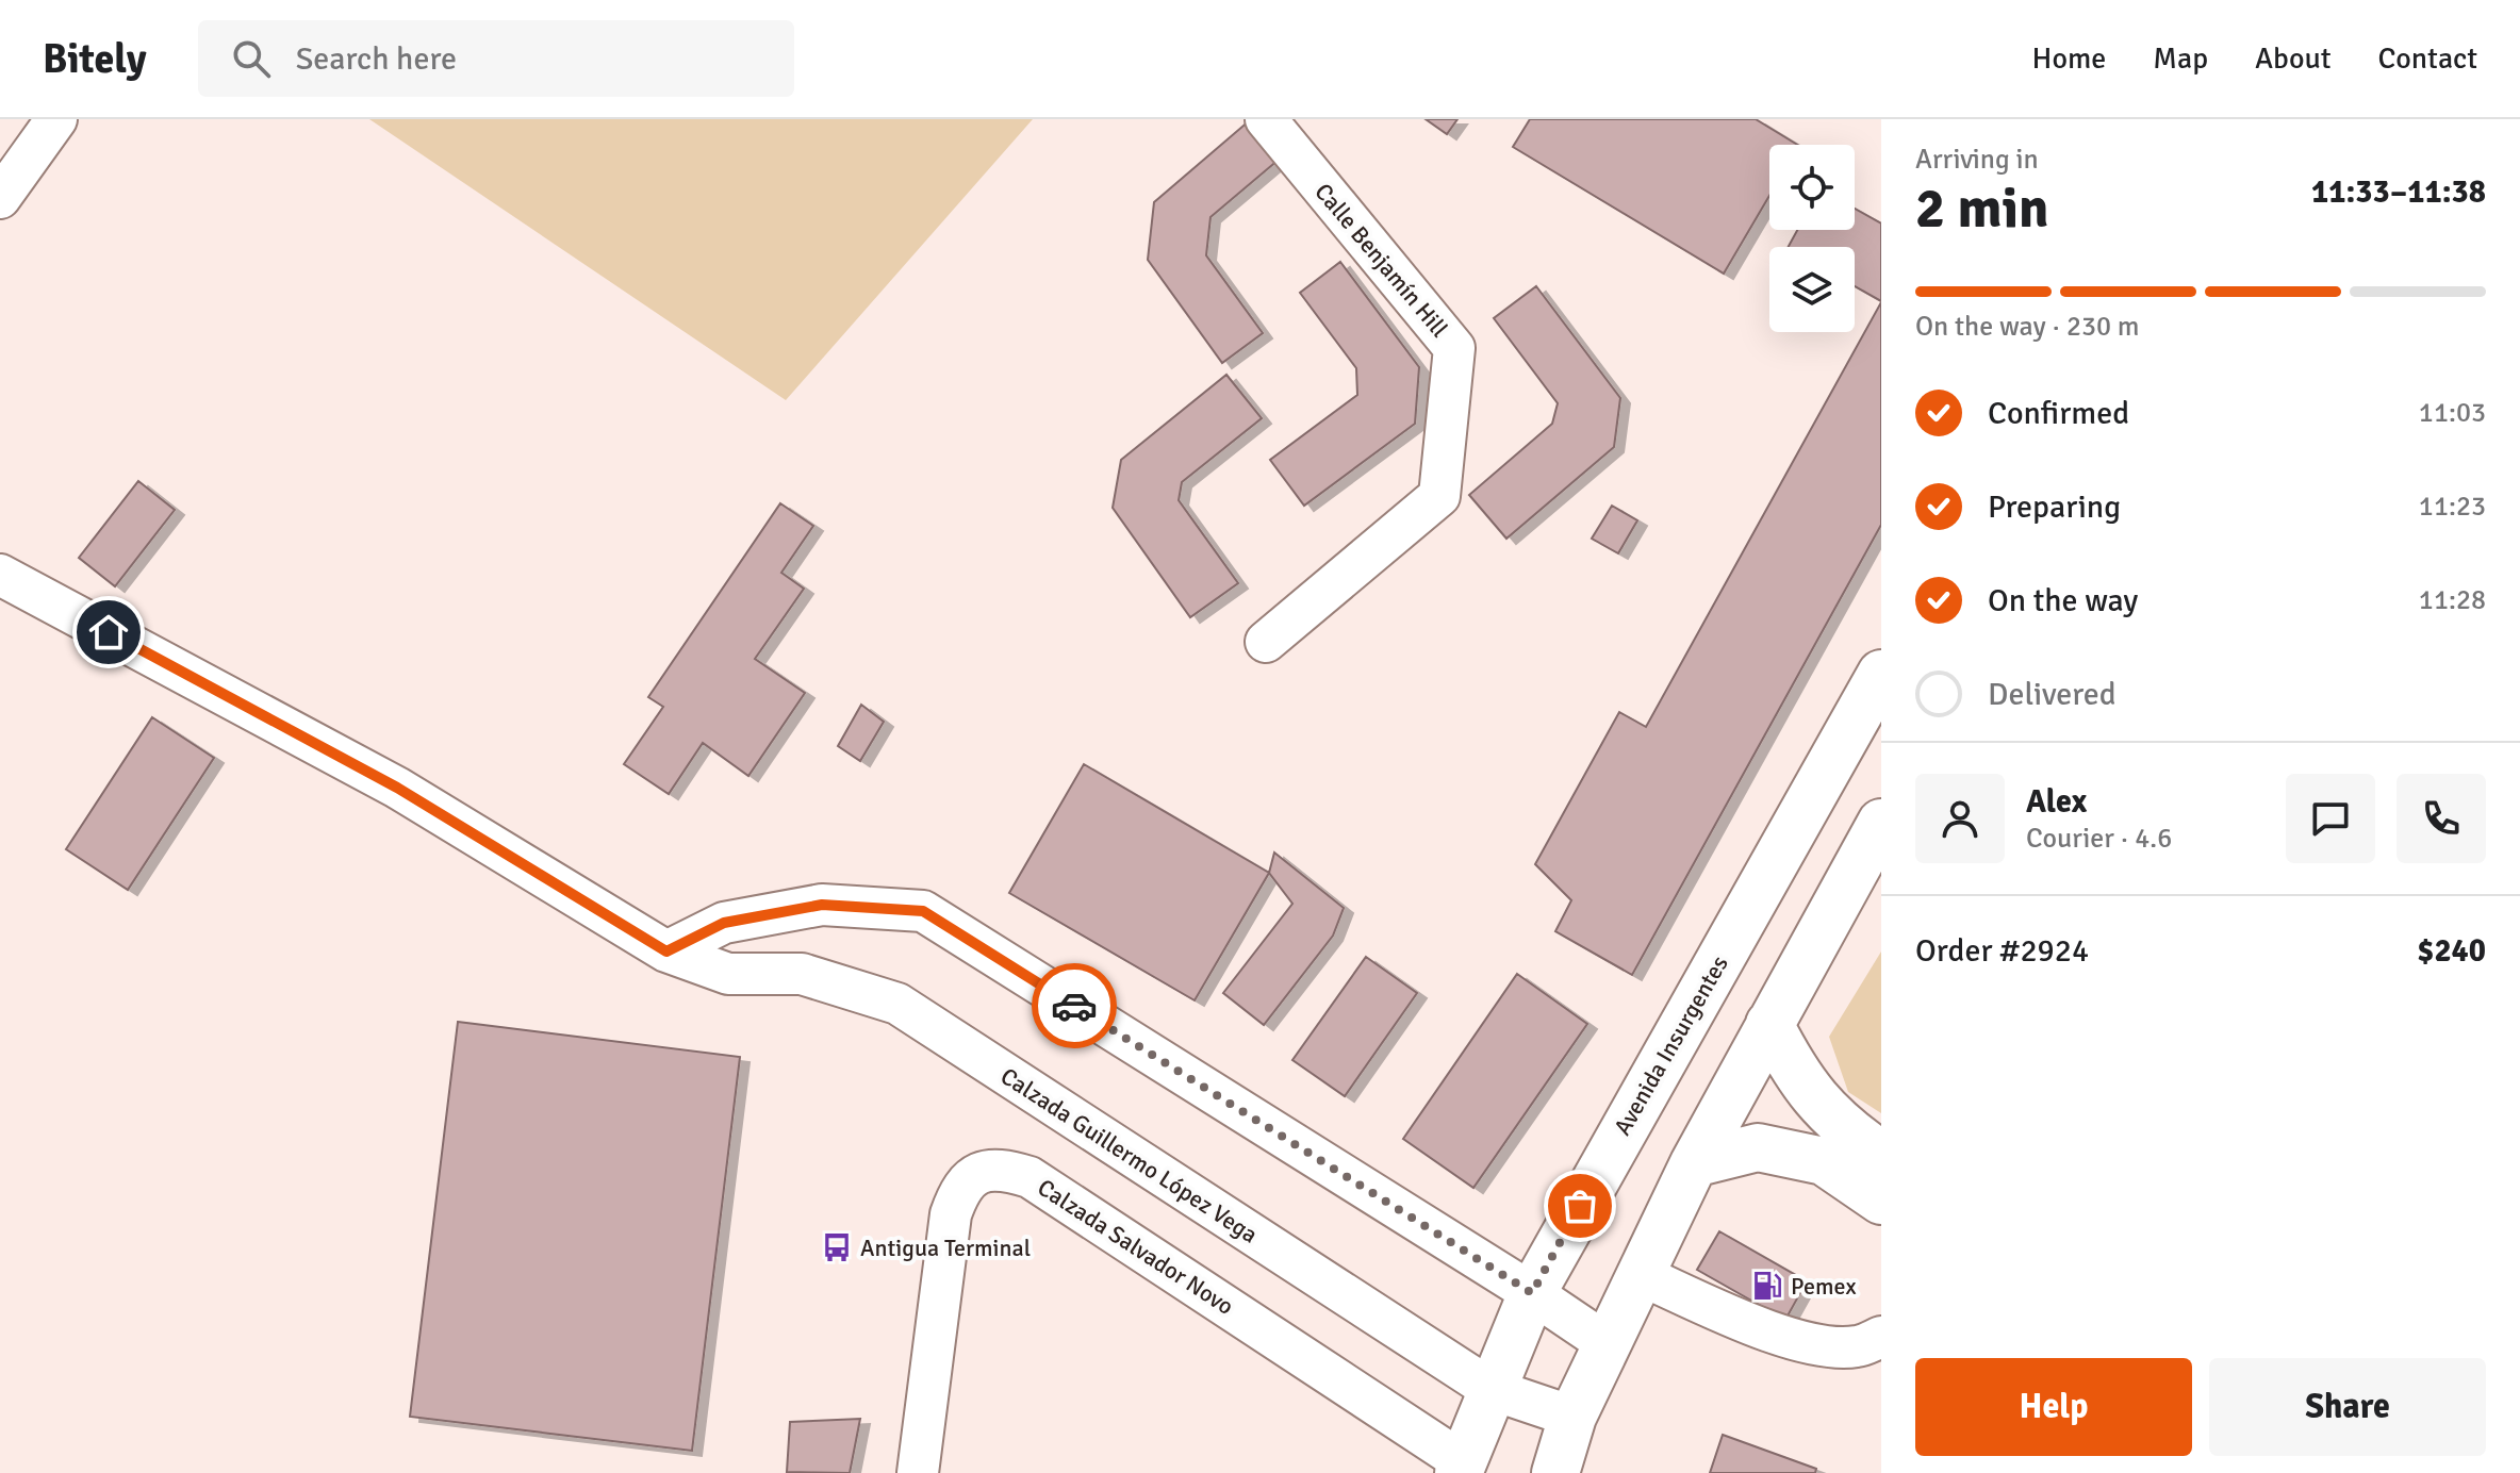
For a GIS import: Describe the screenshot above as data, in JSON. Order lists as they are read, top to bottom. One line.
{"streets":{"main road":["Avenida Insurgentes"],"street":["Calle Benjamín Hill","Calzada Guillermo López Vega","Calzada Salvador Novo"]},"crossings":[["Avenida Insurgentes","Calzada Guillermo López Vega"],["Avenida Insurgentes","Calzada Salvador Novo"]],"places":{"bus stop":["Antigua Terminal"],"fuel station":["Pemex"]},"page":{"header":"Bitely","search":"Search here","nav":["Home","Map","About","Contact"],"heading":["2 min","Arriving in","11:33–11:38"],"panel":["Alex","Courier · 4.6","Order #2924","$240"],"bar":"On the way · 230 m","list":[["Confirmed","11:03"],["Preparing","11:23"],["On the way","11:28"],"Delivered"],"buttons":["Help","Share"]}}
